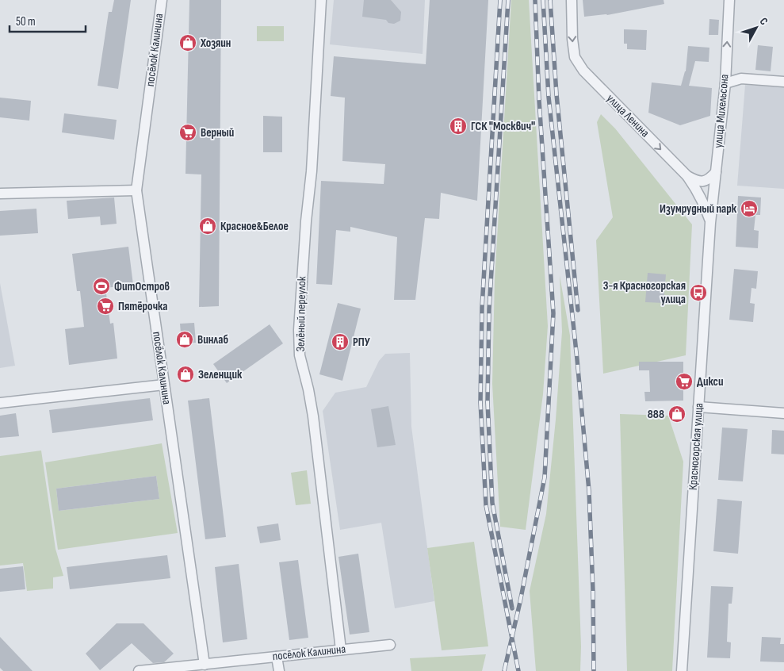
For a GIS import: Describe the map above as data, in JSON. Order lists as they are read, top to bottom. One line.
{"streets":{"street":["посёлок Калинина","улица Михельсона","улица Ленина","Зелёный переулок","Красногорская улица"]},"crossings":[["посёлок Калинина","Зелёный переулок"],["улица Михельсона","улица Ленина"],["улица Михельсона","Красногорская улица"],["улица Ленина","Красногорская улица"]],"one_way":["улица Михельсона","улица Ленина"],"places":{"shop":["Хозяин","Красное&Белое","Винлаб","Зеленщик","888"],"building":["ГСК \"Москвич\"","РПУ"],"supermarket":["Верный","Пятёрочка","Дикси"],"hotel":["Изумрудный парк"],"sports":["ФитОстров"],"bus stop":["3-я Красногорская улица"]},"scale_bar":"50 m","north":"top right"}
